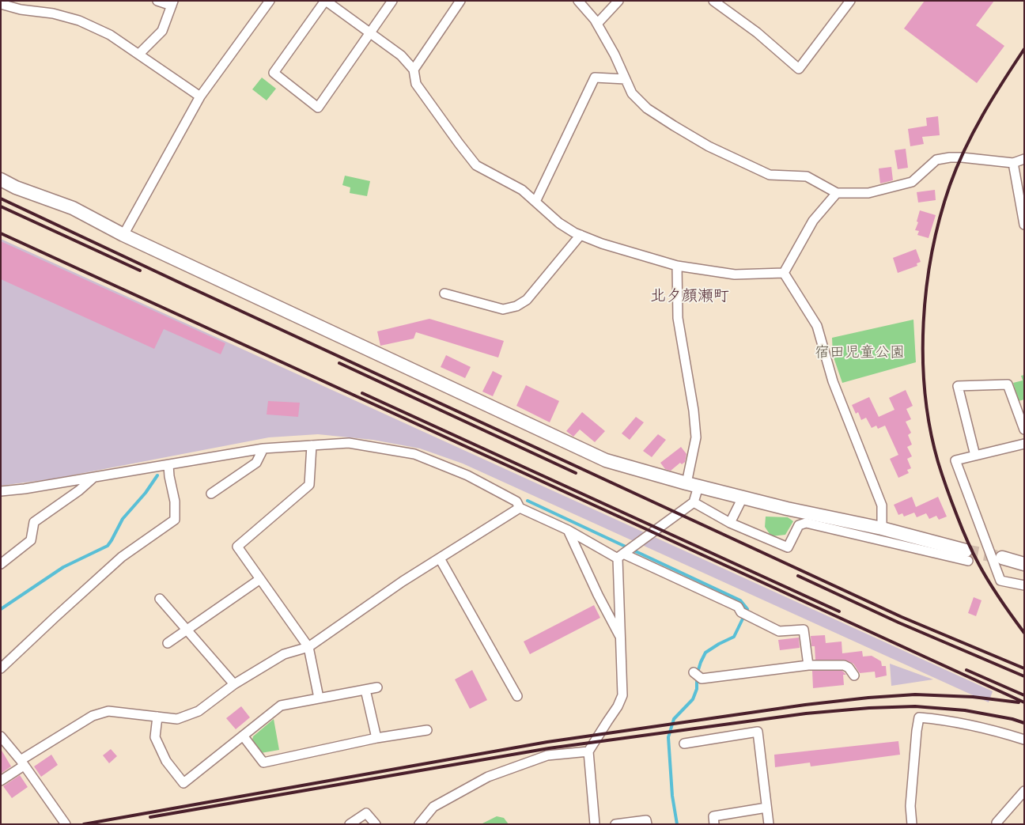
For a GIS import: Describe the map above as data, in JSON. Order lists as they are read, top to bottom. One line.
{"districts":["北夕顔瀬町"],"parks":["宿田児童公園"]}
